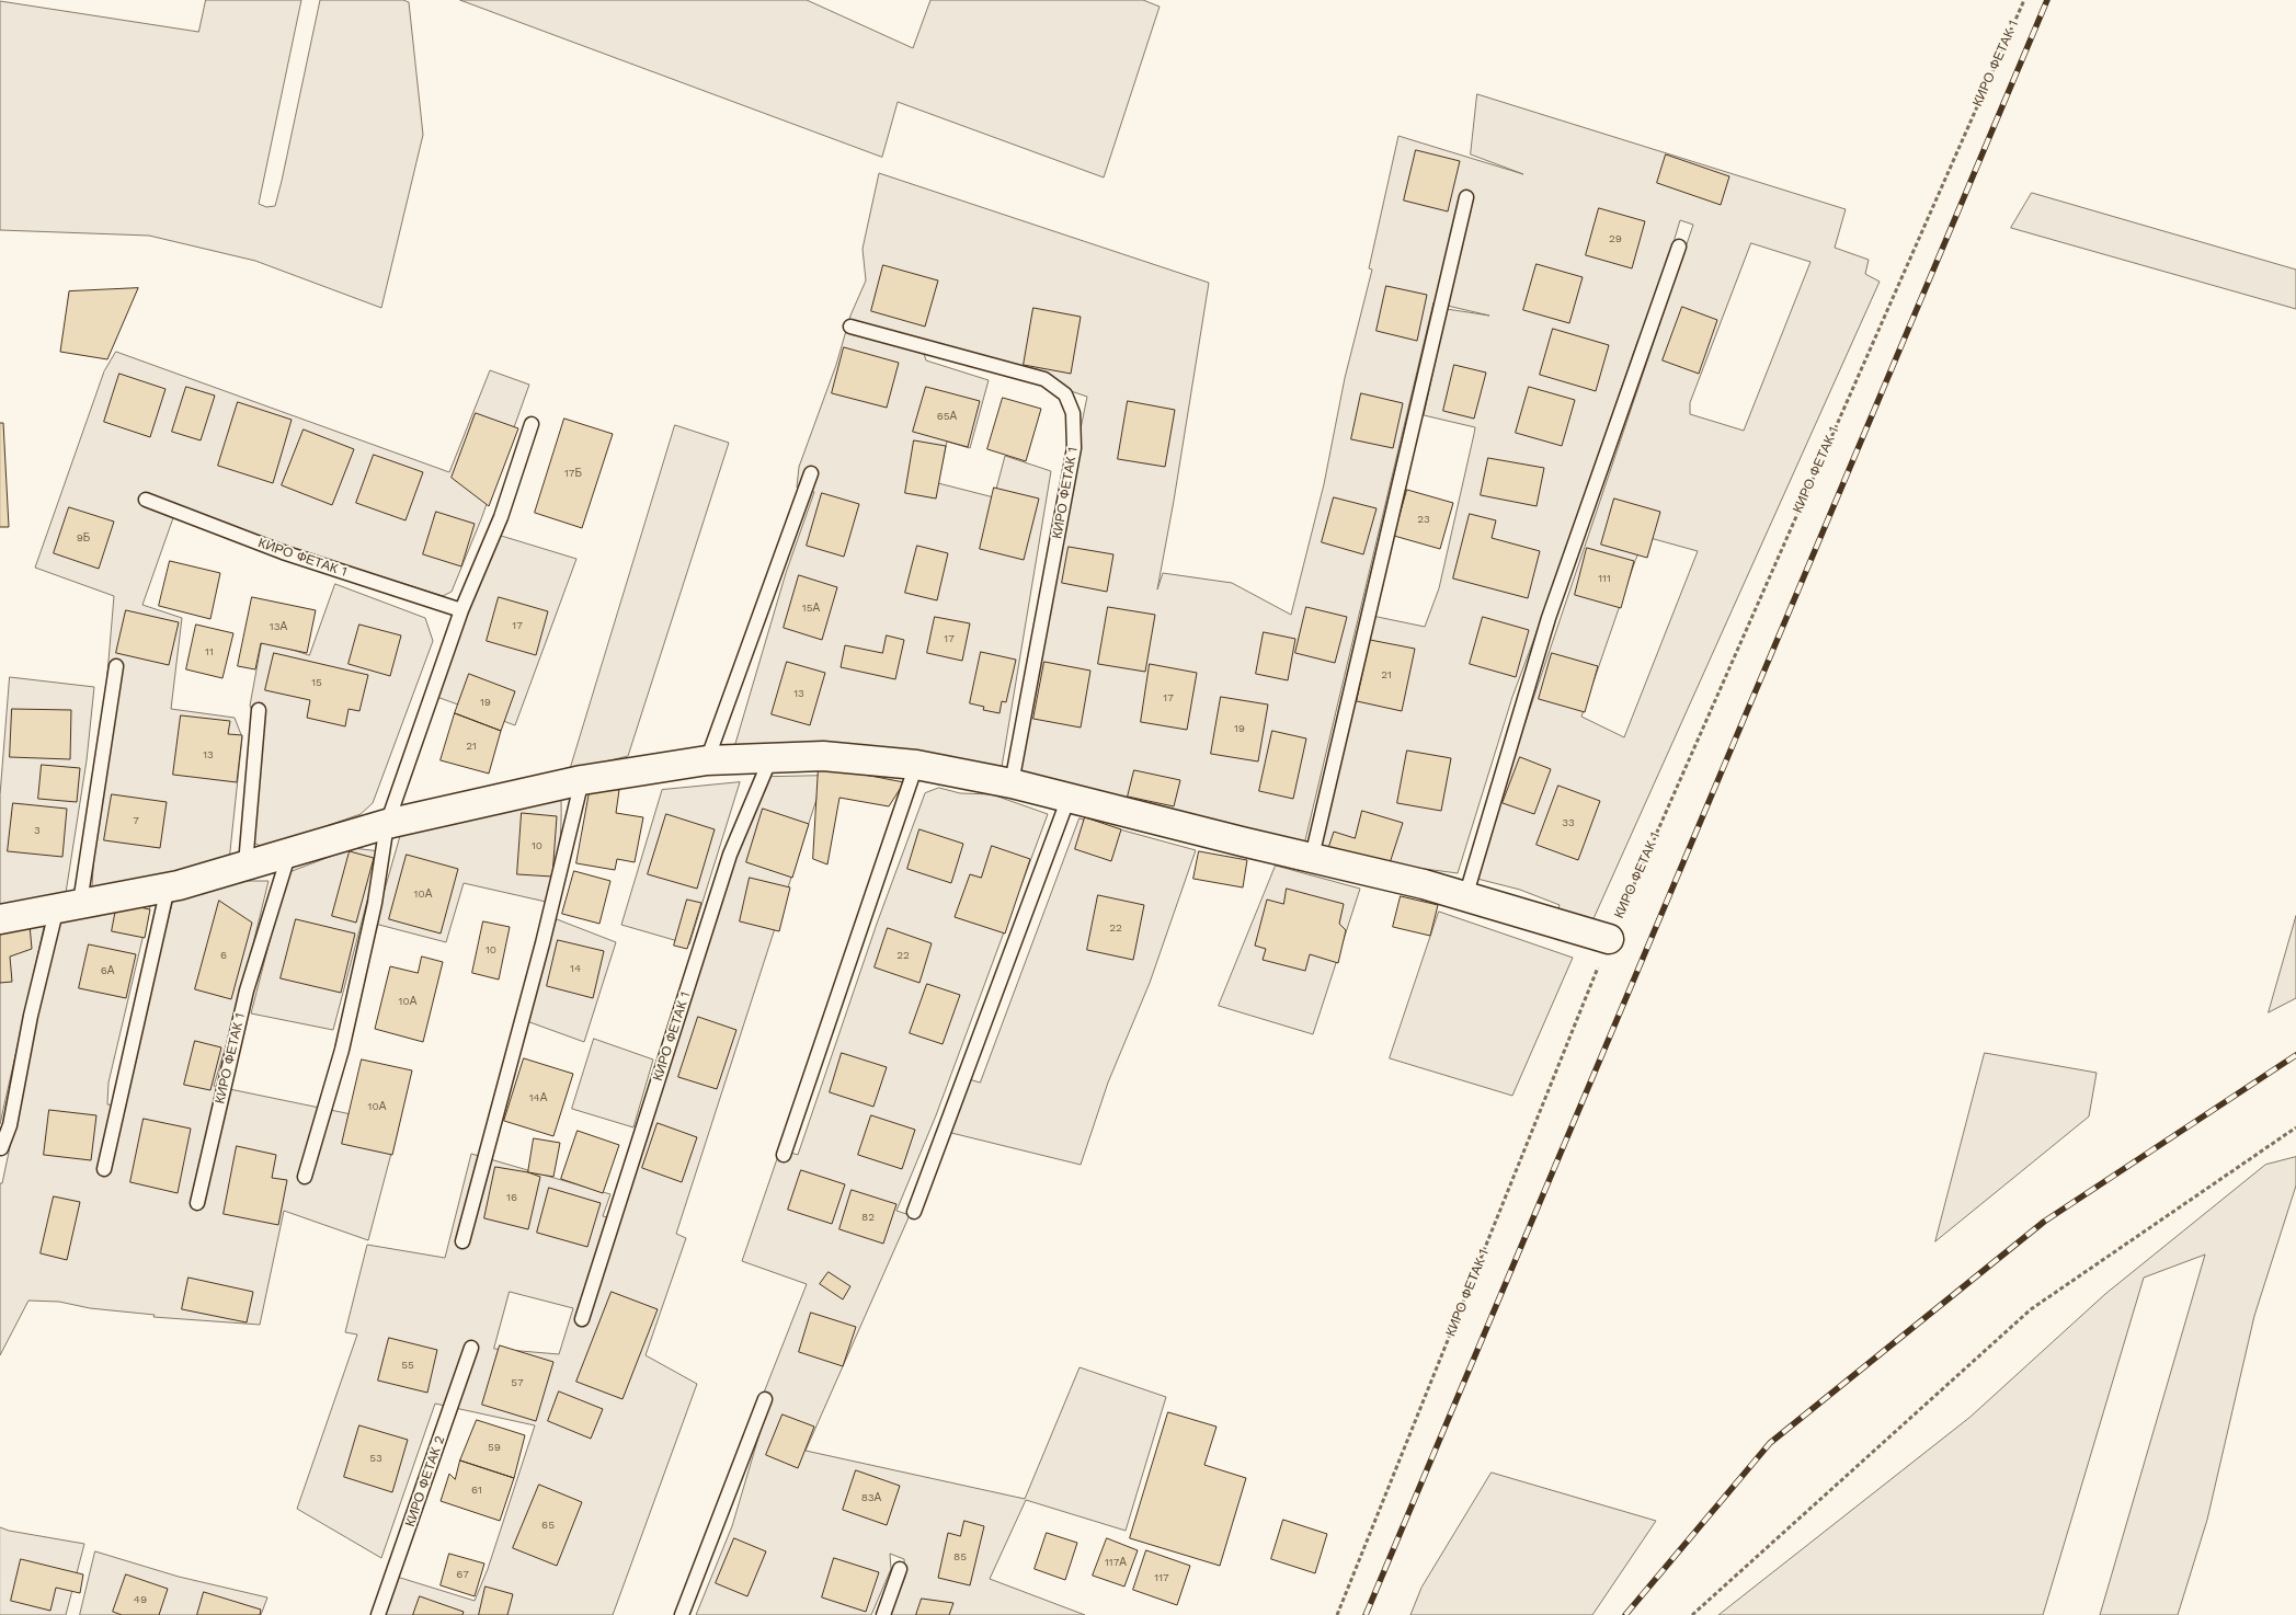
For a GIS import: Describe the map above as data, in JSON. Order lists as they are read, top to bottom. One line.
{"streets":{"lane":["КИРО ФЕТАК 1","КИРО ФЕТАК 2"]},"house_numbers":["29","65А","17Б","23","9Б","111","15А","17","13А","17","11","21","15","13","17","19","19","21","13","7","33","3","10","10А","22","10","6","22","14","6А","10А","14А","10А","16","82","55","57","59","53","61","83А","65","85","117А","67","117","49"]}
